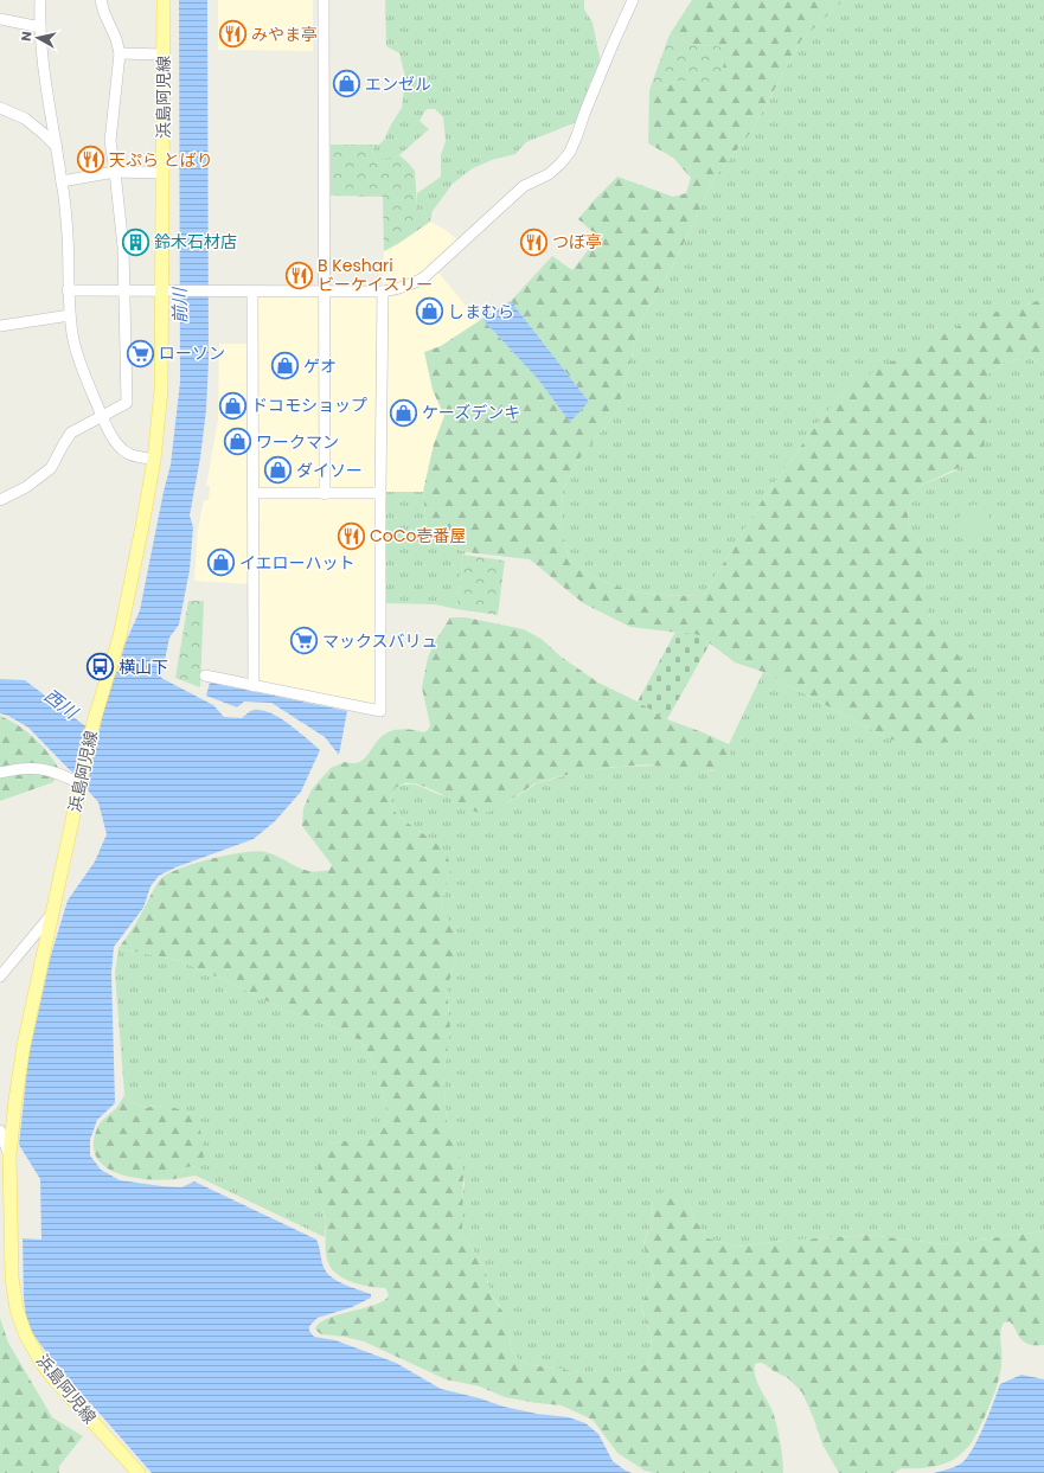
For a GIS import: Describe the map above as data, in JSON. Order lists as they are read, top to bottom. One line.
{"streets":{"main road":["浜島阿児線"]},"water":["前川","西川"],"places":{"restaurant":["みやま亭","天ぷら とばり","つぼ亭","B Keshari ビーケイスリー","CoCo壱番屋"],"shop":["エンゼル","しまむら","ゲオ","ドコモショップ","ケーズデンキ","ワークマン","ダイソー","イエローハット"],"building":["鈴木石材店"],"supermarket":["ローソン","マックスバリュ"],"bus stop":["横山下"]},"north":"left"}
